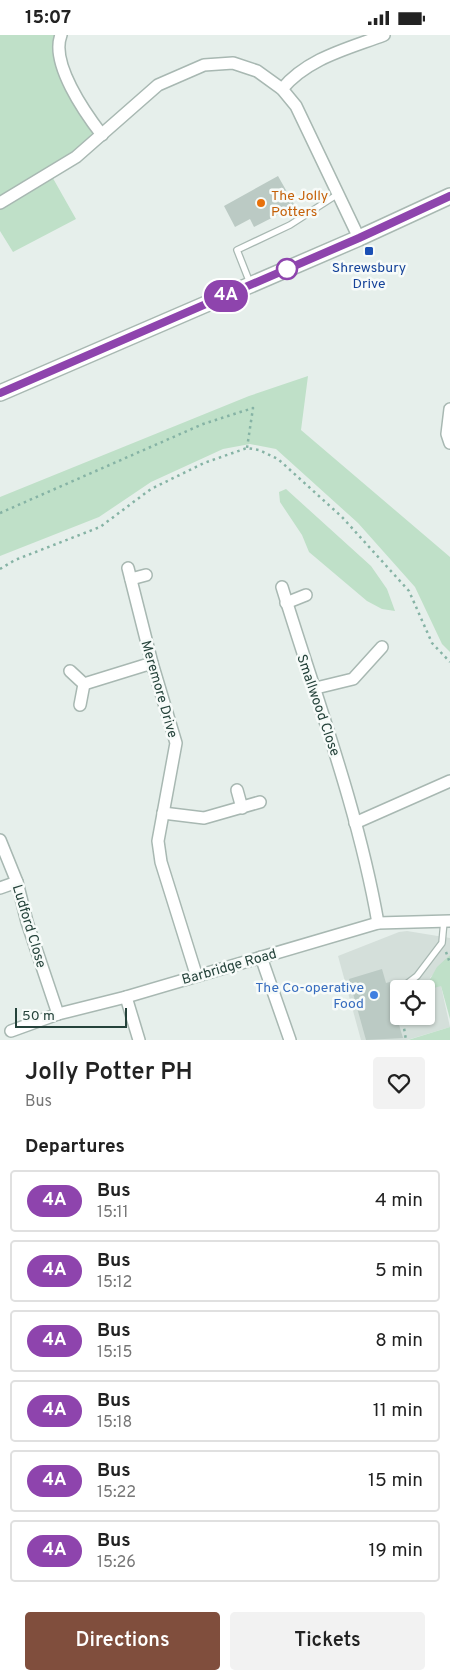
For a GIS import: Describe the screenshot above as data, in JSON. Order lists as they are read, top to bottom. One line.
{"streets":{"street":["Meremore Drive","Smallwood Close","Ludford Close","Barbridge Road"]},"crossings":[["Meremore Drive","Barbridge Road"],["Smallwood Close","Barbridge Road"],["Ludford Close","Barbridge Road"]],"places":{"other":["The Jolly Potters","The Co-operative Food"],"transit":["Shrewsbury Drive"]},"lines":["bus line 4A"],"scale_bar":"50 m","page":{"status":"15:07","on_map":"4A","scale":"50 m","heading":[["Jolly Potter PH","Bus"],"Departures"],"list":[{"mark":"4A","name":"Bus","note":"15:11","value":"4 min"},{"mark":"4A","name":"Bus","note":"15:12","value":"5 min"},{"mark":"4A","name":"Bus","note":"15:15","value":"8 min"},{"mark":"4A","name":"Bus","note":"15:18","value":"11 min"},{"mark":"4A","name":"Bus","note":"15:22","value":"15 min"},{"mark":"4A","name":"Bus","note":"15:26","value":"19 min"}],"buttons":["Directions","Tickets"]}}
